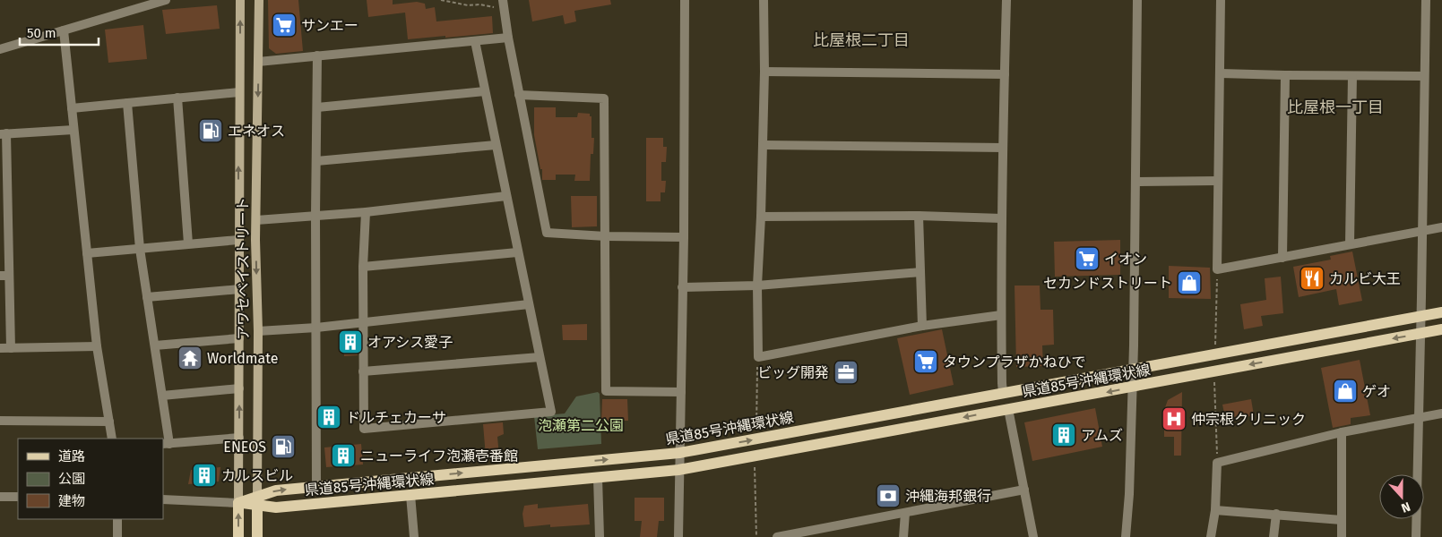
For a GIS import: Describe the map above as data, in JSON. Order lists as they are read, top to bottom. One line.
{"streets":{"main road":["アワセベイストリート","県道85号沖縄環状線"]},"crossings":[["アワセベイストリート","県道85号沖縄環状線"]],"districts":["比屋根二丁目","比屋根一丁目"],"parks":["泡瀬第二公園"],"places":{"supermarket":["サンエー","イオン","タウンプラザかねひで"],"fuel station":["エネオス","ENEOS"],"restaurant":["カルビ大王"],"shop":["セカンドストリート","ゲオ"],"building":["オアシス愛子","ドルチェカーサ","アムズ","ニューライフ泡瀬壱番館","カルスビル"],"temple":["Worldmate"],"office":["ビッグ開発"],"hospital":["仲宗根クリニック"],"bank":["沖縄海邦銀行"]},"legend":["道路","公園","建物"],"scale_bar":"50 m","north":"bottom"}
